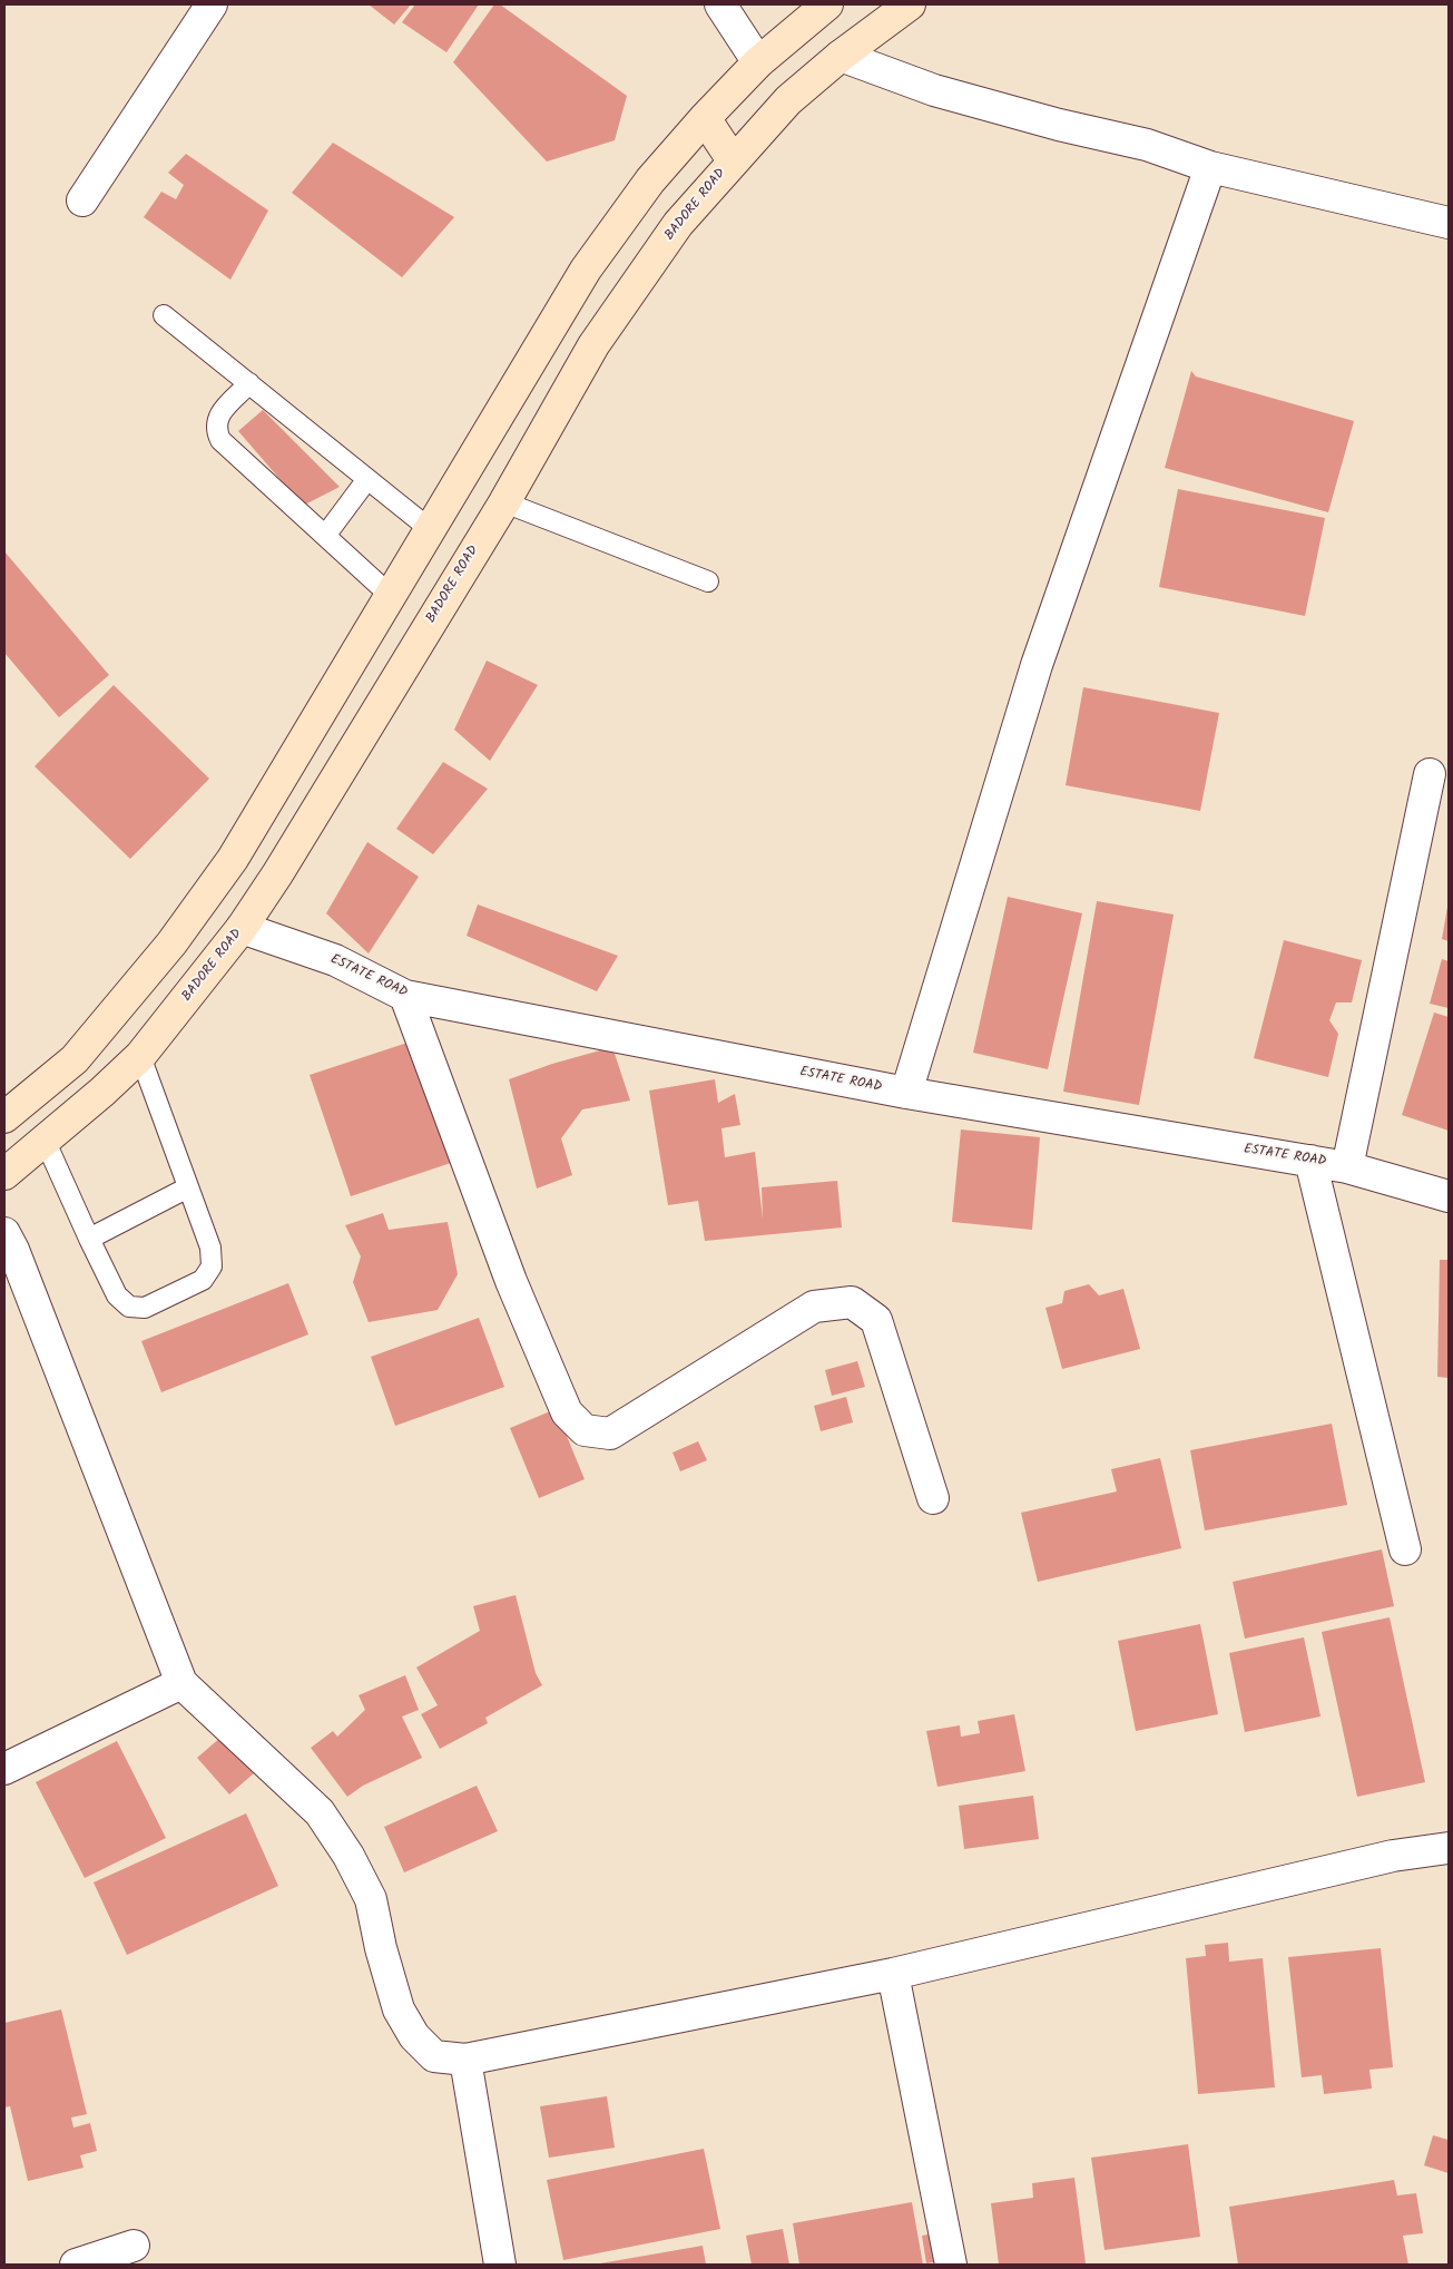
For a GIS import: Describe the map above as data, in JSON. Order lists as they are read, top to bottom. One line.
{"streets":{"main road":["BADORE ROAD"],"street":["ESTATE ROAD"]},"crossings":[["BADORE ROAD","ESTATE ROAD"]]}
